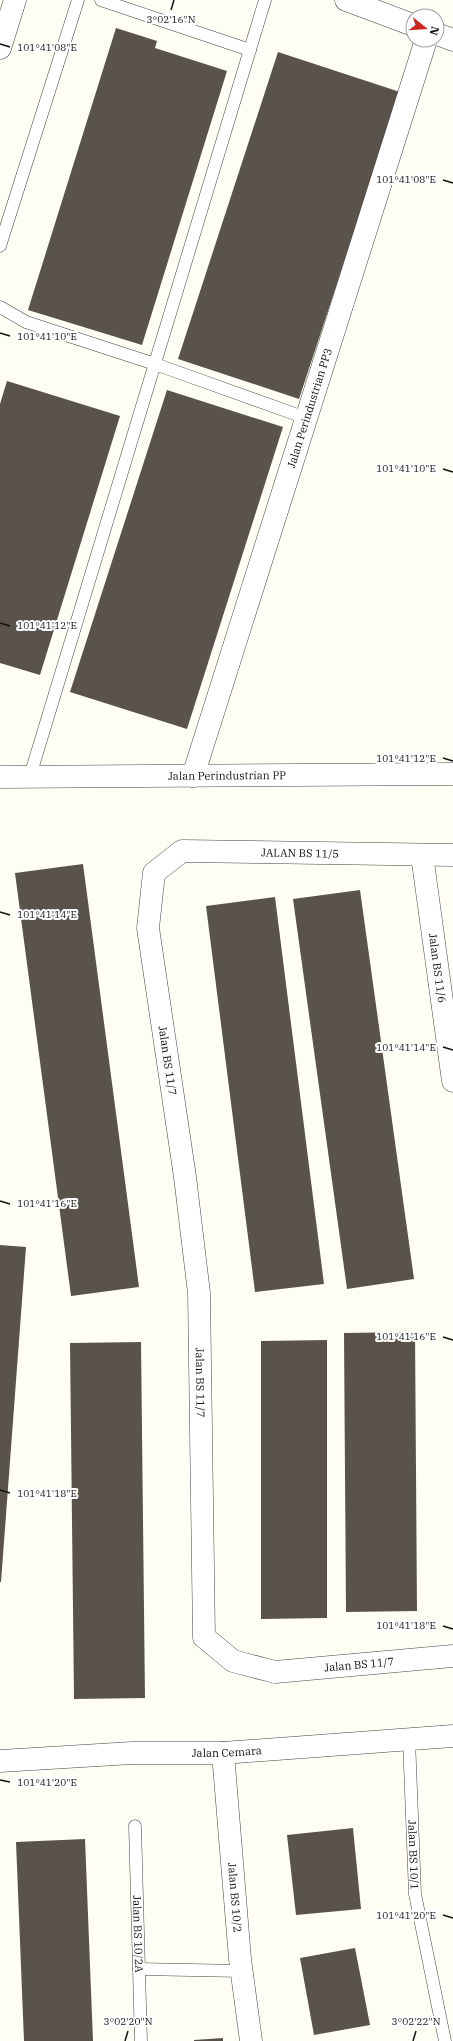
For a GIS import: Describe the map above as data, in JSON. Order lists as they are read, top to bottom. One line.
{"streets":{"street":["Jalan Perindustrian PP3","Jalan Perindustrian PP","JALAN BS 11/5","Jalan BS 11/6","Jalan BS 11/7","Jalan Cemara","Jalan BS 10/2"],"lane":["Jalan BS 10/1","Jalan BS 10/2A"]},"crossings":[["Jalan Perindustrian PP3","Jalan Perindustrian PP"],["JALAN BS 11/5","Jalan BS 11/6"],["JALAN BS 11/5","Jalan BS 11/7"],["Jalan Cemara","Jalan BS 10/1"],["Jalan Cemara","Jalan BS 10/2"]],"north":"right","coordinates":["3°02'16\"N","101°41'08\"E","101°41'10\"E","101°41'12\"E","101°41'14\"E","101°41'16\"E","101°41'18\"E","101°41'20\"E","3°02'20\"N","3°02'22\"N"]}
